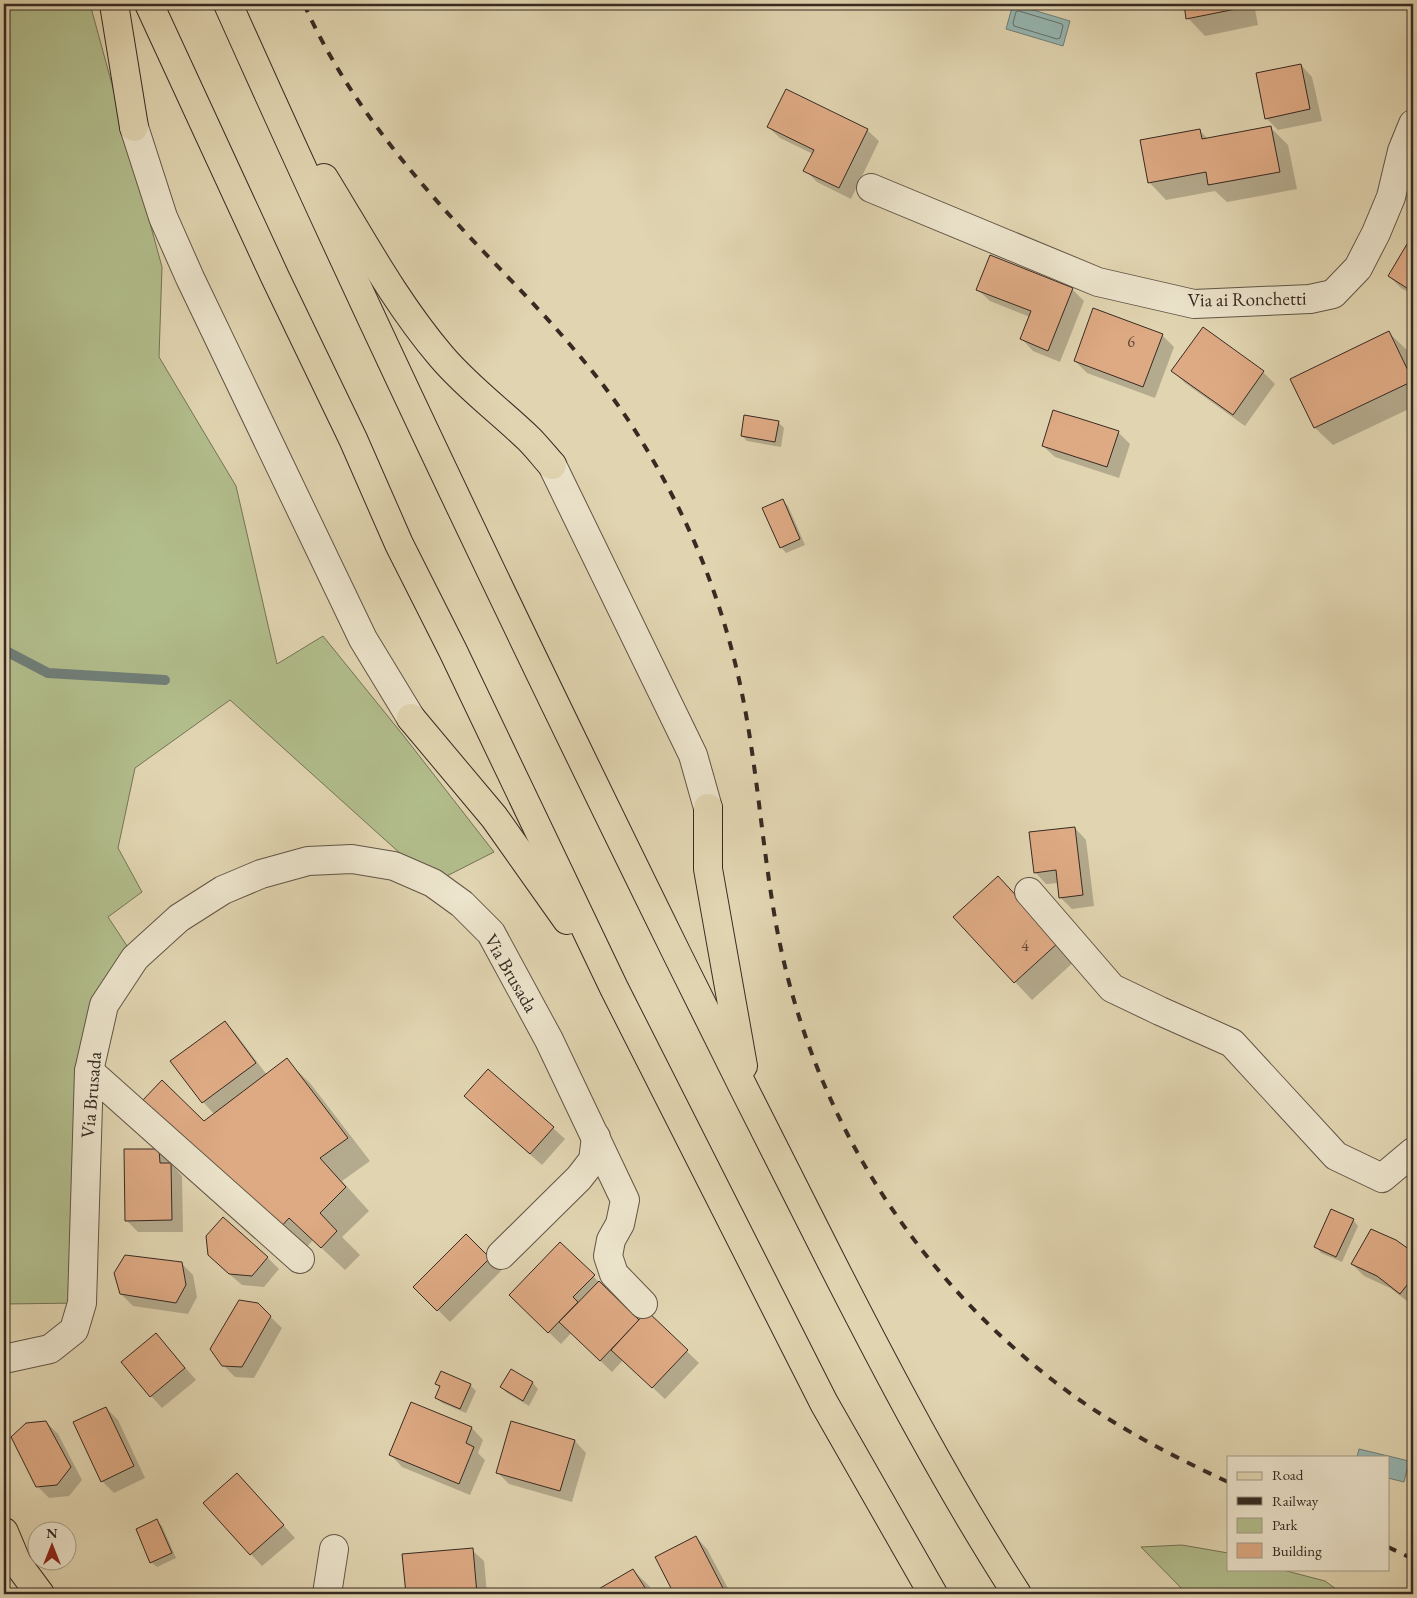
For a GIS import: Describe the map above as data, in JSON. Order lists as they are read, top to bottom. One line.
{"streets":{"street":["Via ai Ronchetti","Via Brusada"]},"house_numbers":["6","4"],"legend":["Road","Railway","Park","Building"],"north":"top"}
